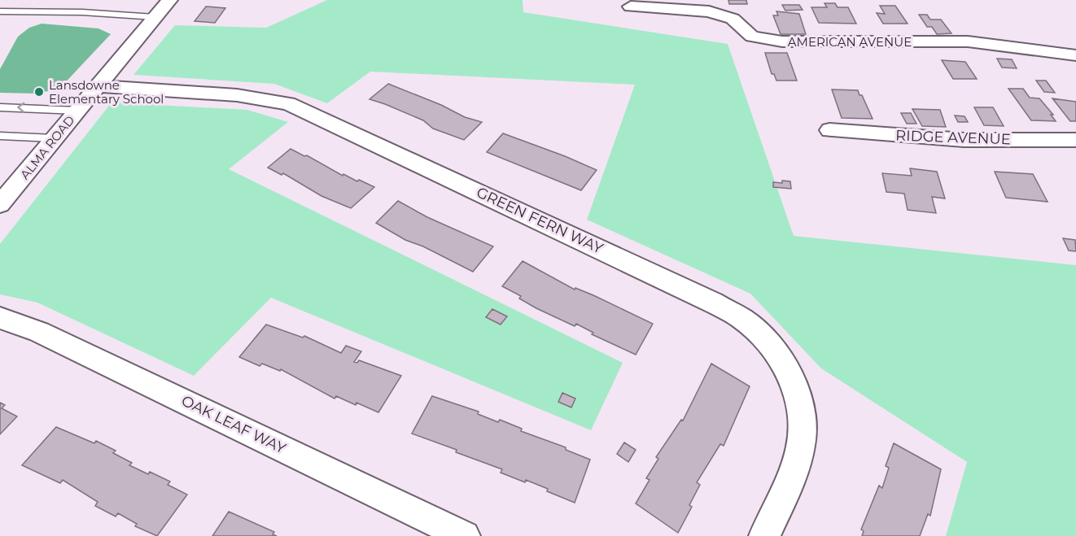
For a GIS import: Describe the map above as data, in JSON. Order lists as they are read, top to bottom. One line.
{"streets":{"street":["AMERICAN AVENUE","RIDGE AVENUE","ALMA ROAD","GREEN FERN WAY","OAK LEAF WAY"]},"crossings":[["ALMA ROAD","GREEN FERN WAY"]],"places":["Lansdowne Elementary School"]}
